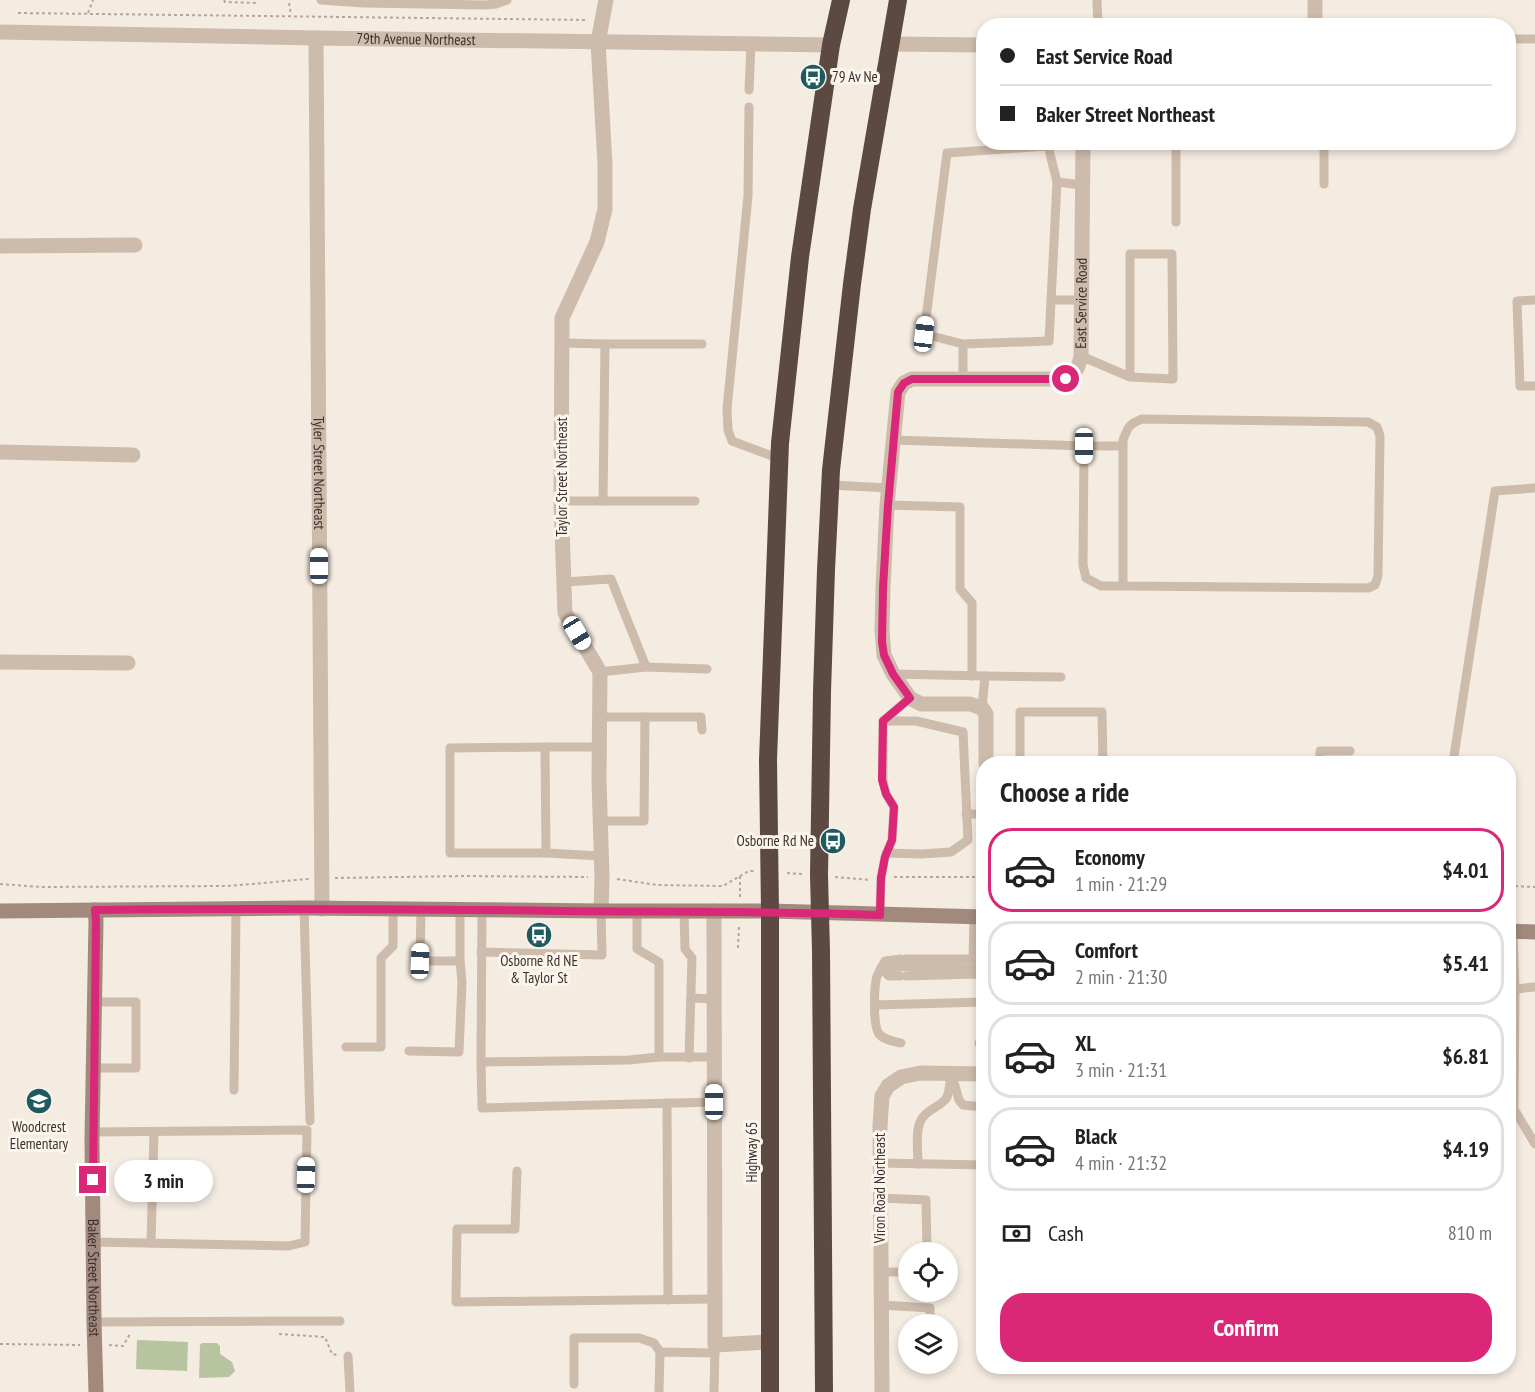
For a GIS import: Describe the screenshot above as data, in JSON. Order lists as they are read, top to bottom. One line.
{"streets":{"highway":["Highway 65"],"street":["79th Avenue Northeast","East Service Road","Tyler Street Northeast","Taylor Street Northeast","Viron Road Northeast","Baker Street Northeast"]},"crossings":[["79th Avenue Northeast","Tyler Street Northeast"],["79th Avenue Northeast","Taylor Street Northeast"],["79th Avenue Northeast","Highway 65"]],"places":{"bus stop":["79 Av Ne","Osborne Rd Ne","Osborne Rd NE & Taylor St"],"school or university":["Woodcrest Elementary"]},"page":{"banner":["East Service Road","Baker Street Northeast"],"heading":"Choose a ride","list":[{"name":"Economy","note":"1 min · 21:29","value":"$4.01"},{"name":"Comfort","note":"2 min · 21:30","value":"$5.41"},{"name":"XL","note":"3 min · 21:31","value":"$6.81"},{"name":"Black","note":"4 min · 21:32","value":"$4.19"}],"bubble":"3 min","pay":["Cash","810 m"],"buttons":"Confirm"}}
